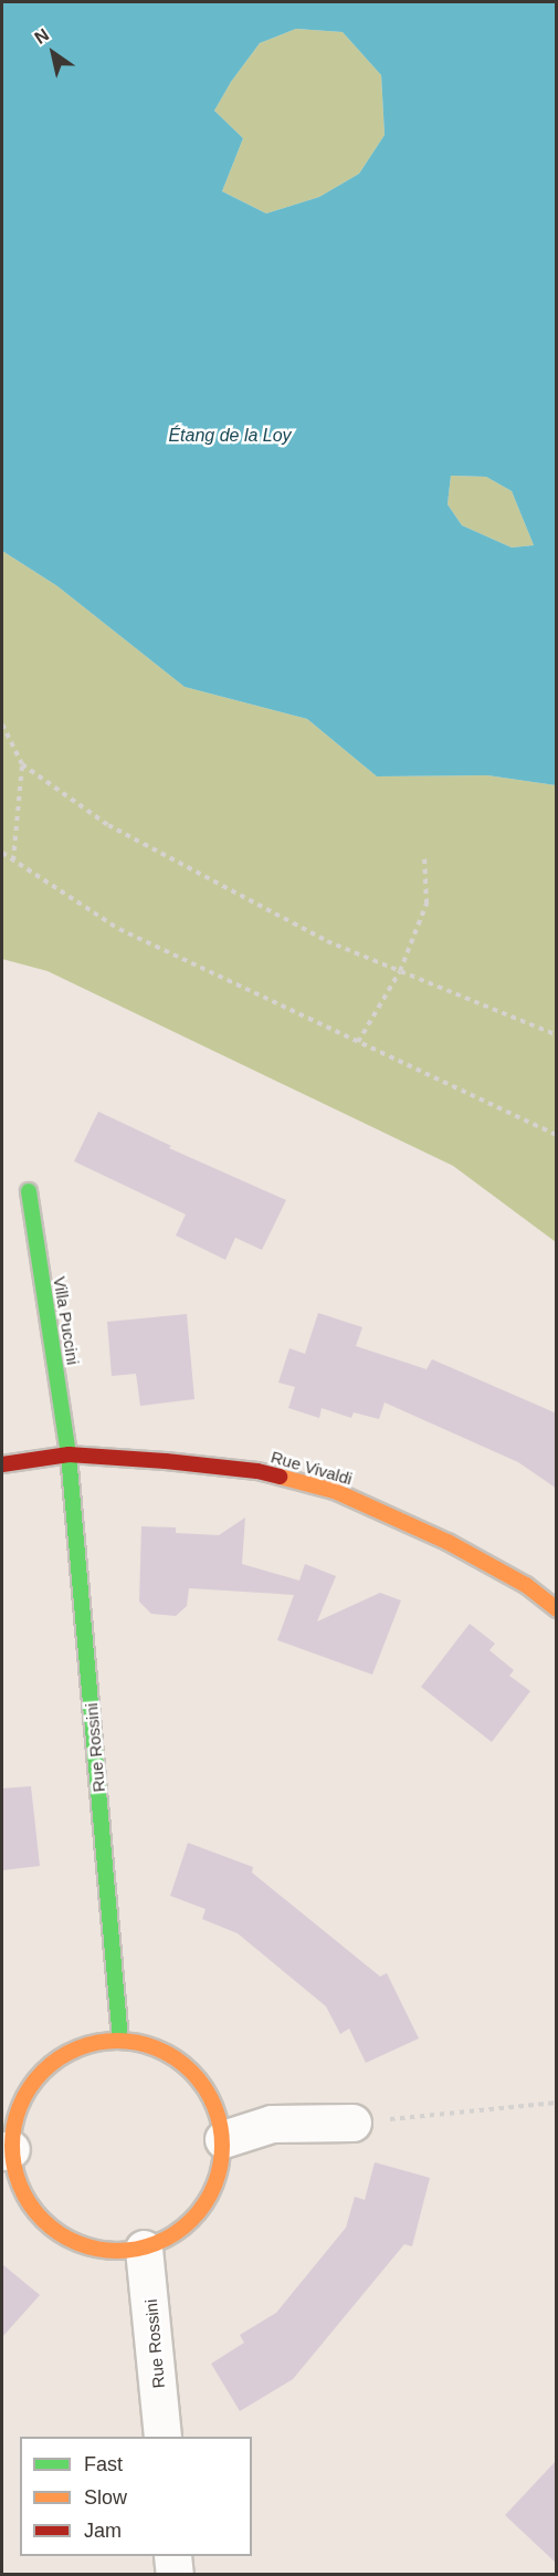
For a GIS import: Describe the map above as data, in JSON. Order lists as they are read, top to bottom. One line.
{"streets":{"street":["Villa Puccini","Rue Vivaldi","Rue Rossini"]},"crossings":[["Villa Puccini","Rue Vivaldi"],["Villa Puccini","Rue Rossini"],["Rue Vivaldi","Rue Rossini"]],"water":["Étang de la Loy"],"legend":["Fast","Slow","Jam"],"north":"top left"}
